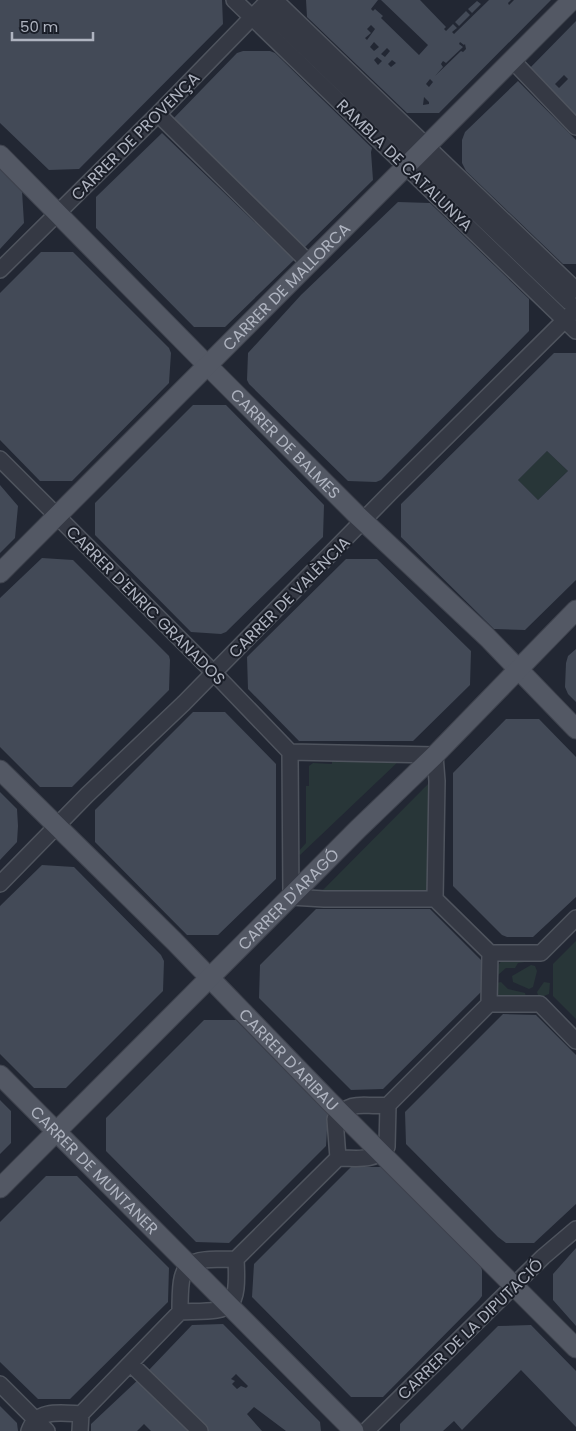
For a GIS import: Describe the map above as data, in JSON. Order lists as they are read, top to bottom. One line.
{"streets":{"main road":["CARRER DE MALLORCA","CARRER DE BALMES","CARRER D'ARAGÓ","CARRER D'ARIBAU","CARRER DE MUNTANER"],"street":["CARRER DE PROVENÇA","RAMBLA DE CATALUNYA","CARRER DE VALÈNCIA","CARRER D'ENRIC GRANADOS","CARRER DE LA DIPUTACIÓ"]},"crossings":[["CARRER DE PROVENÇA","RAMBLA DE CATALUNYA"],["CARRER DE PROVENÇA","CARRER DE BALMES"],["RAMBLA DE CATALUNYA","CARRER DE MALLORCA"],["RAMBLA DE CATALUNYA","CARRER DE VALÈNCIA"],["CARRER DE MALLORCA","CARRER DE BALMES"],["CARRER DE MALLORCA","CARRER D'ENRIC GRANADOS"],["CARRER DE BALMES","CARRER DE VALÈNCIA"],["CARRER DE BALMES","CARRER D'ARAGÓ"],["CARRER DE VALÈNCIA","CARRER D'ENRIC GRANADOS"],["CARRER DE VALÈNCIA","CARRER D'ARIBAU"],["CARRER D'ARAGÓ","CARRER D'ARIBAU"],["CARRER D'ARAGÓ","CARRER DE MUNTANER"],["CARRER D'ARIBAU","CARRER DE LA DIPUTACIÓ"]],"scale_bar":"50 m"}
